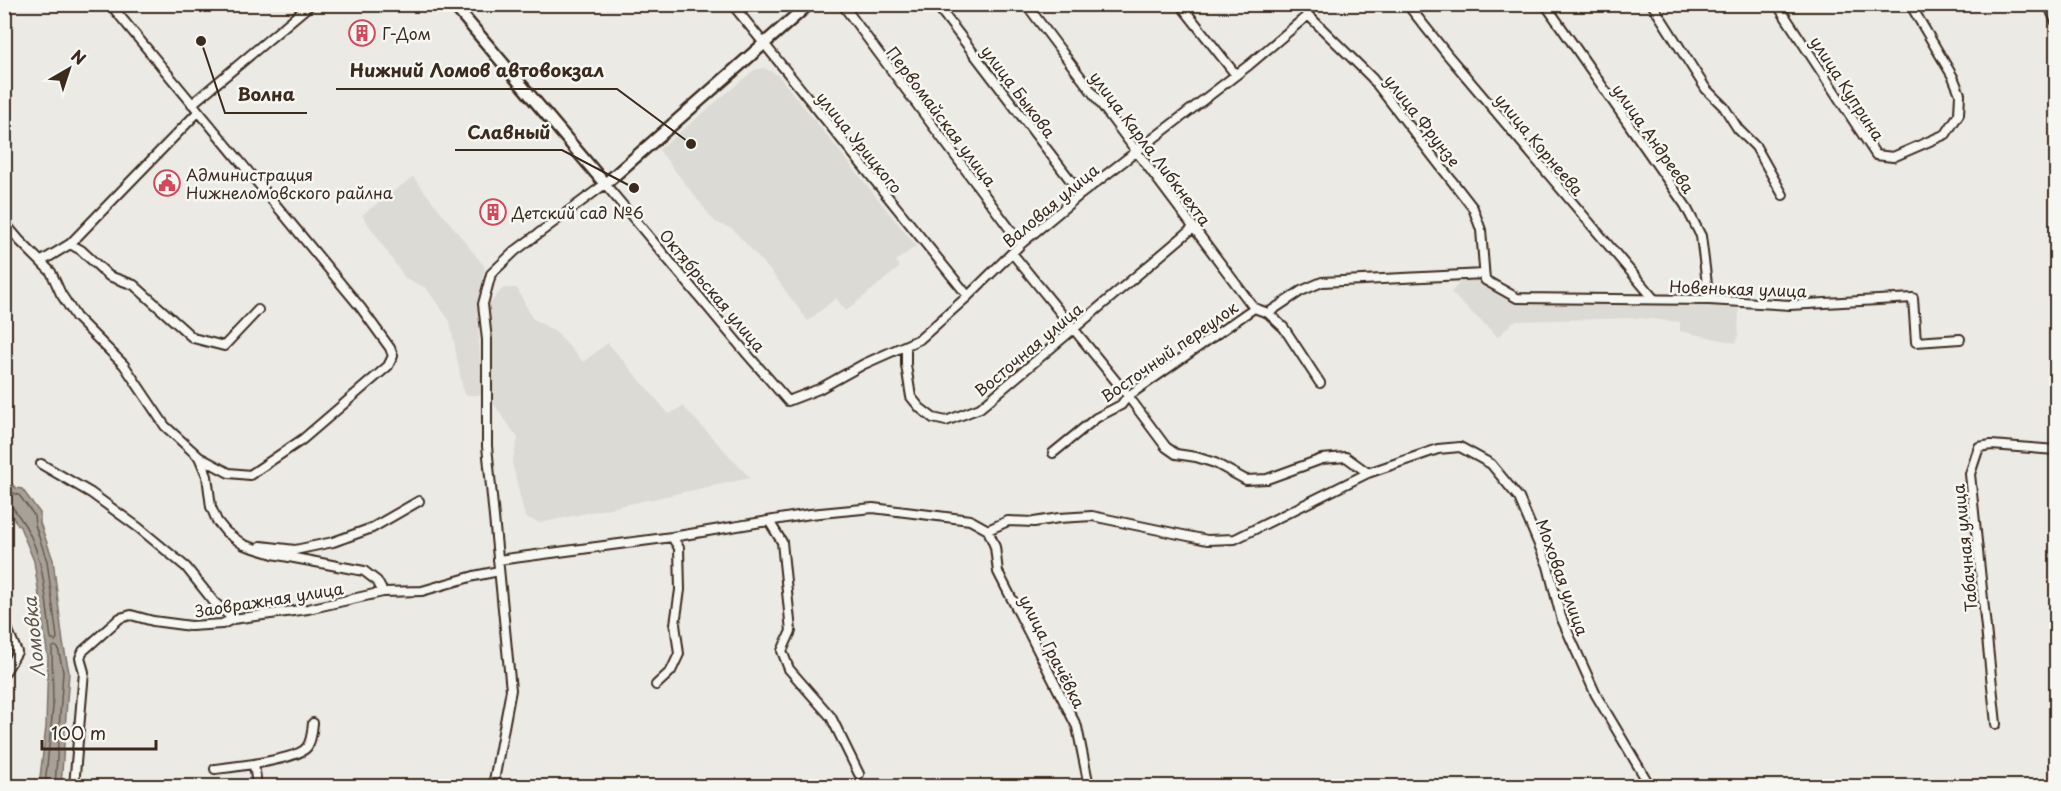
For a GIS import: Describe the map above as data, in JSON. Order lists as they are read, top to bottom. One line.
{"streets":{"main road":["Октябрьская улица"],"street":["улица Куприна","улица Быкова","Первомайская улица","улица Фрунзе","улица Андреева","улица Урицкого","улица Корнеева","улица Карла Либкнехта","Валовая улица","Новенькая улица","Восточная улица","Восточный переулок","Табачная улица","Моховая улица","Заовражная улица","улица Грачёвка"]},"crossings":[["улица Быкова","Валовая улица"],["Первомайская улица","Валовая улица"],["улица Фрунзе","Валовая улица"],["улица Фрунзе","Новенькая улица"],["улица Андреева","Новенькая улица"],["улица Урицкого","Валовая улица"],["улица Корнеева","Новенькая улица"],["улица Карла Либкнехта","Валовая улица"],["улица Карла Либкнехта","Восточная улица"],["улица Карла Либкнехта","Восточный переулок"],["Валовая улица","Октябрьская улица"],["Валовая улица","Восточная улица"],["Моховая улица","улица Грачёвка"]],"water":["Ломовка"],"places":{"building":["Г-Дом","Детский сад №6"],"other":["Волна","Нижний Ломов автовокзал","Славный"],"public building":["Администрация Нижнеломовского райлна"]},"scale_bar":"100 m","north":"top right"}
